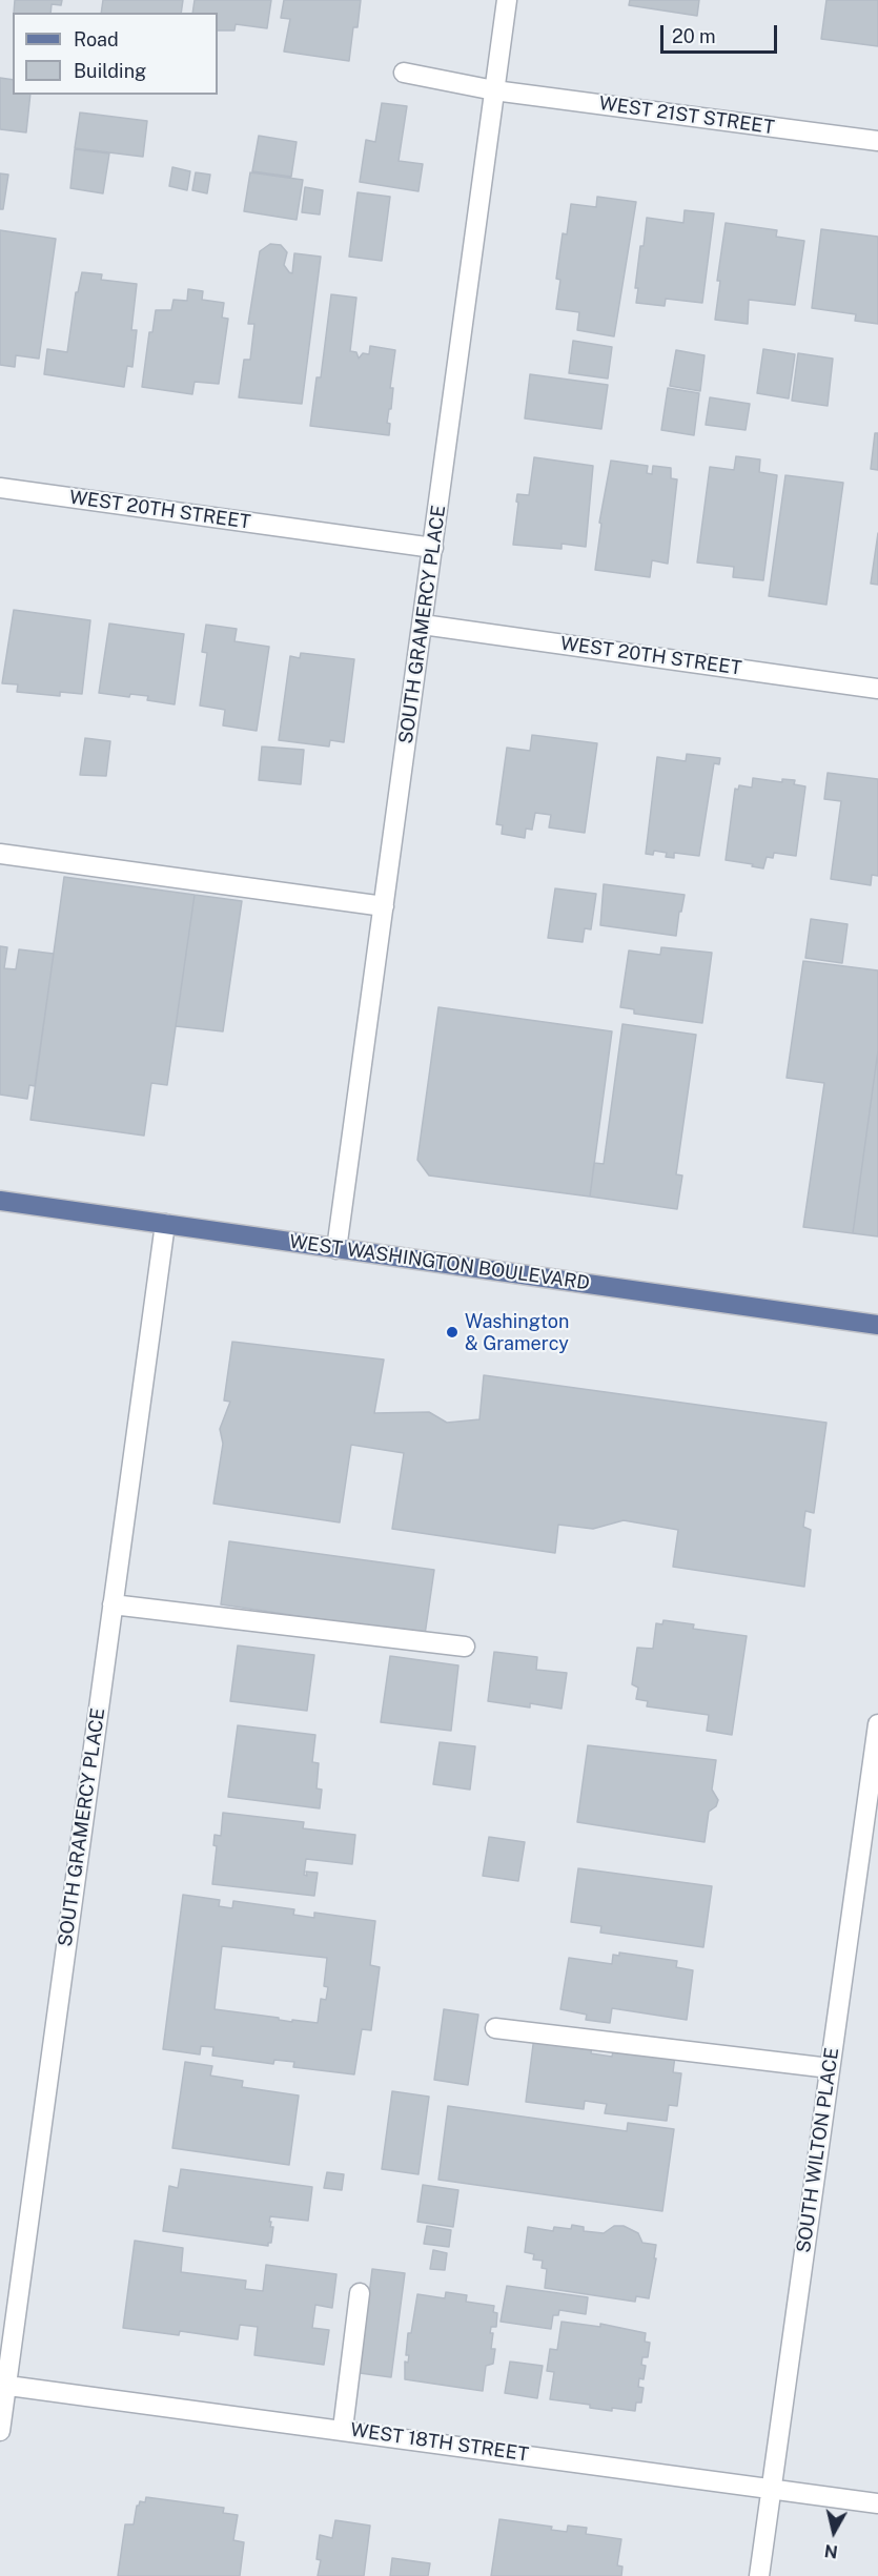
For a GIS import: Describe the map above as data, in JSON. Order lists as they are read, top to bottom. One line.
{"streets":{"main road":["WEST WASHINGTON BOULEVARD"],"street":["WEST 21ST STREET","WEST 20TH STREET","SOUTH GRAMERCY PLACE","SOUTH WILTON PLACE","WEST 18TH STREET"]},"crossings":[["WEST 21ST STREET","SOUTH GRAMERCY PLACE"],["WEST 20TH STREET","SOUTH GRAMERCY PLACE"],["SOUTH GRAMERCY PLACE","WEST WASHINGTON BOULEVARD"],["SOUTH GRAMERCY PLACE","WEST 18TH STREET"],["SOUTH WILTON PLACE","WEST 18TH STREET"]],"places":["Washington & Gramercy"],"legend":["Road","Building"],"scale_bar":"20 m","north":"bottom"}
